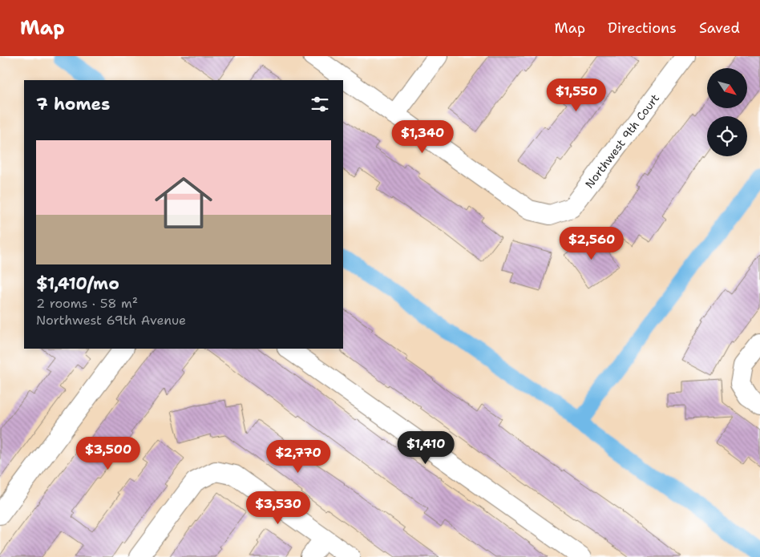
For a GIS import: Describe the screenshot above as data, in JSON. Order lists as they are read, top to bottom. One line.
{"streets":{"street":["Northwest 9th Court"]},"north":"bottom right","page":{"header":"Map","nav":["Map","Directions","Saved"],"price":["$1,550","$1,340","$2,560","$1,410","$3,500","$2,770","$3,530"],"heading":"7 homes","list":[{"name":"$1,410/mo","note":"2 rooms · 58 m² · Northwest 69th Avenue"}]}}
